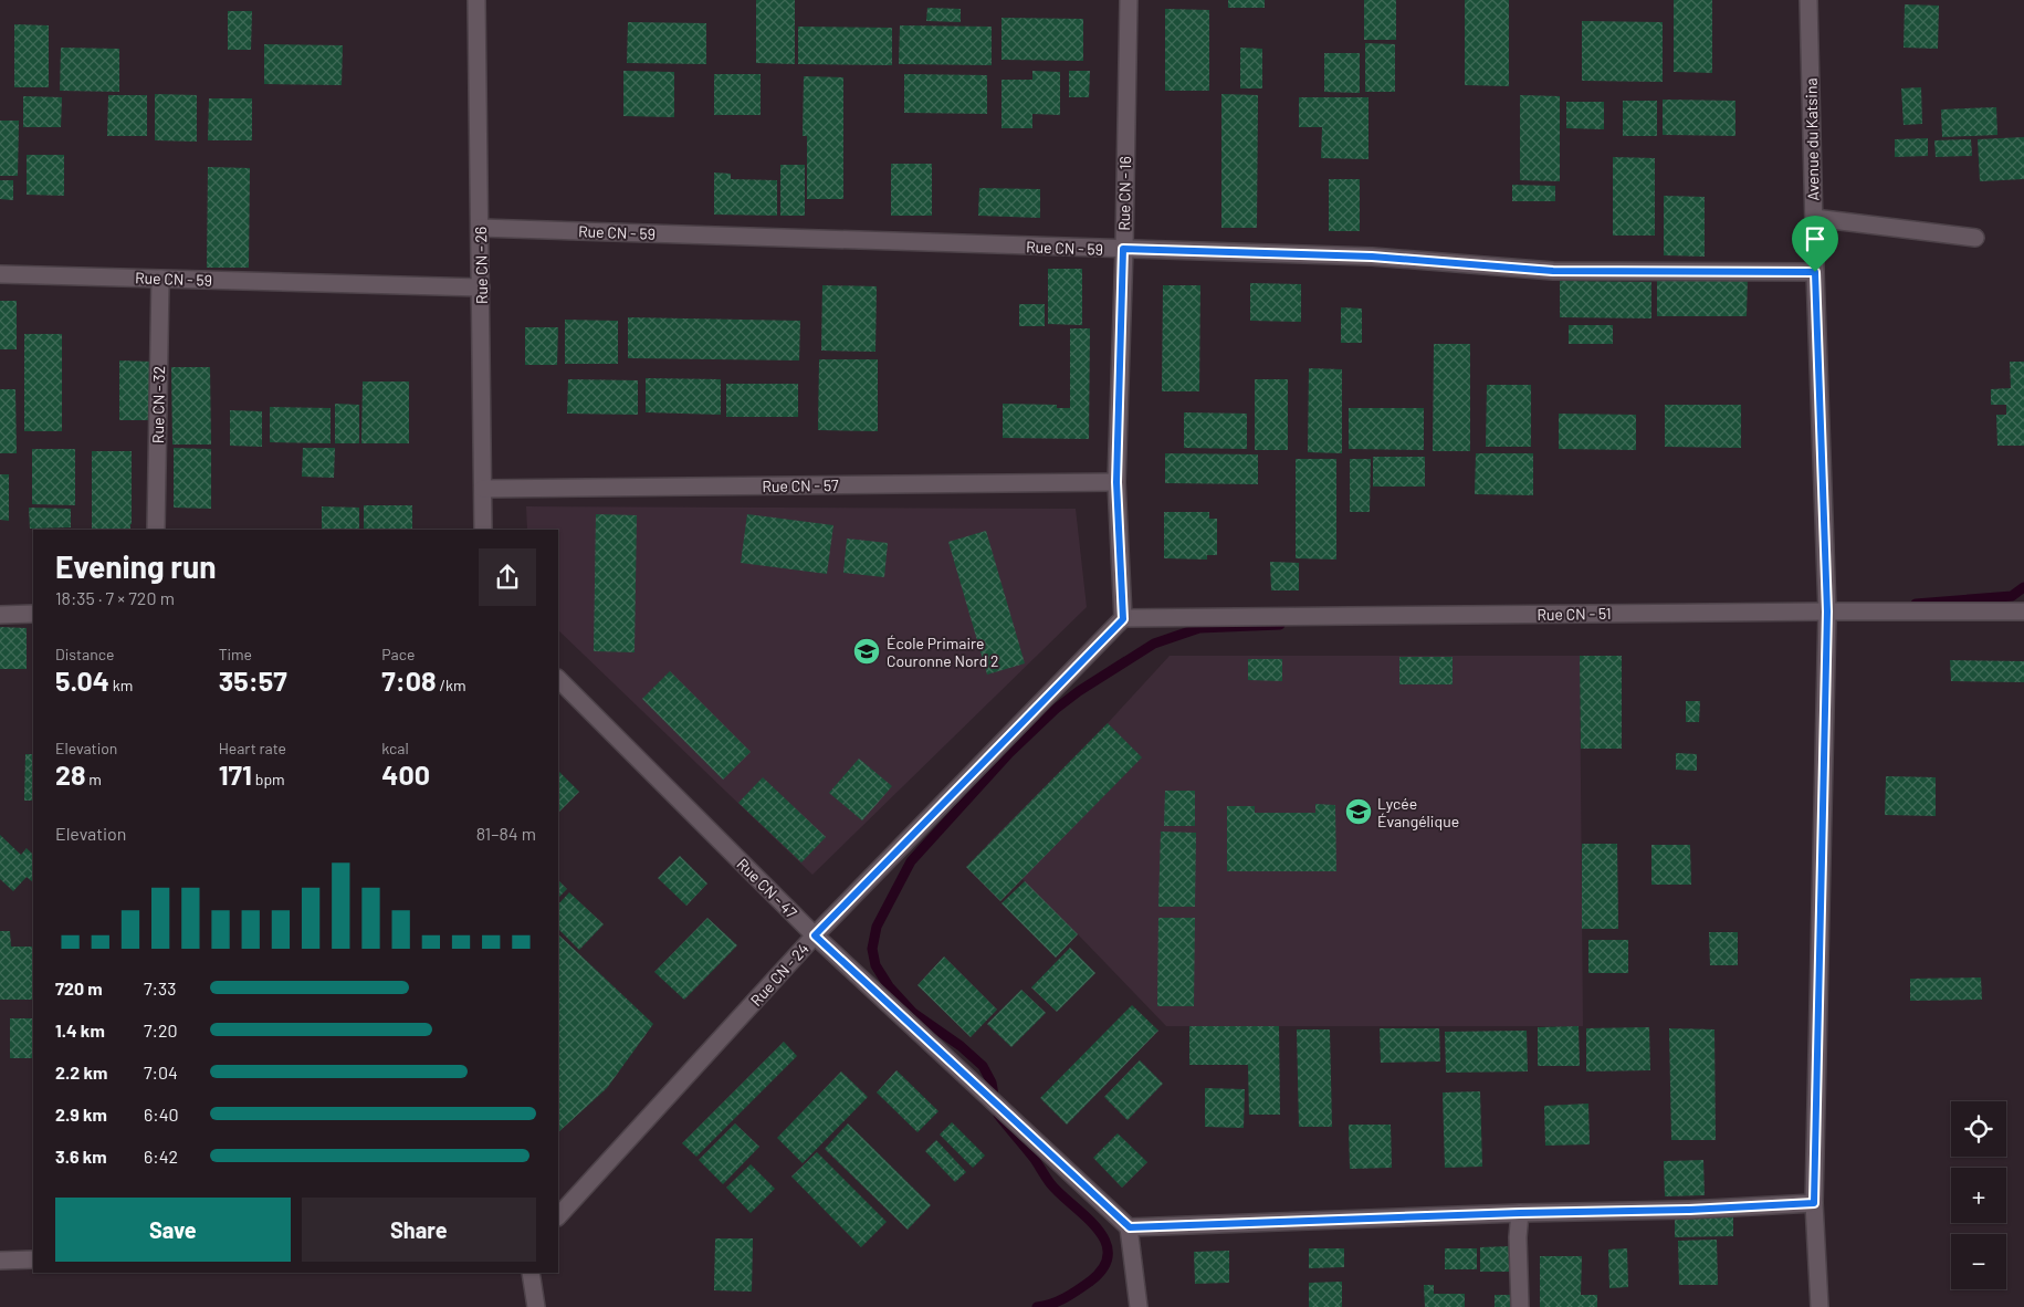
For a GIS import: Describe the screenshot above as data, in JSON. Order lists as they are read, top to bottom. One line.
{"streets":{"street":["Avenue du Katsina","Rue CN - 16","Rue CN - 59","Rue CN - 26","Rue CN - 32","Rue CN - 57","Rue CN - 51","Rue CN - 47","Rue CN - 24"]},"crossings":[["Avenue du Katsina","Rue CN - 59"],["Avenue du Katsina","Rue CN - 51"],["Rue CN - 16","Rue CN - 59"],["Rue CN - 16","Rue CN - 57"],["Rue CN - 16","Rue CN - 51"],["Rue CN - 16","Rue CN - 24"],["Rue CN - 59","Rue CN - 26"],["Rue CN - 59","Rue CN - 32"],["Rue CN - 26","Rue CN - 57"],["Rue CN - 51","Rue CN - 24"],["Rue CN - 47","Rue CN - 24"]],"places":{"school or university":["École Primaire Couronne Nord 2","Lycée Évangélique"]},"page":{"heading":["Evening run","18:35 · 7 × 720 m"],"stats":[["Distance","5.04 km"],["Time","35:57"],["Pace","7:08 /km"],["Elevation","28 m"],["Heart rate","171 bpm"],["kcal","400"]],"chart":["Elevation","81–84 m"],"list":[{"name":"720 m","note":"7:33"},{"name":"1.4 km","note":"7:20"},{"name":"2.2 km","note":"7:04"},{"name":"2.9 km","note":"6:40"},{"name":"3.6 km","note":"6:42"}],"map_buttons":["+","−"],"buttons":["Save","Share"]}}
